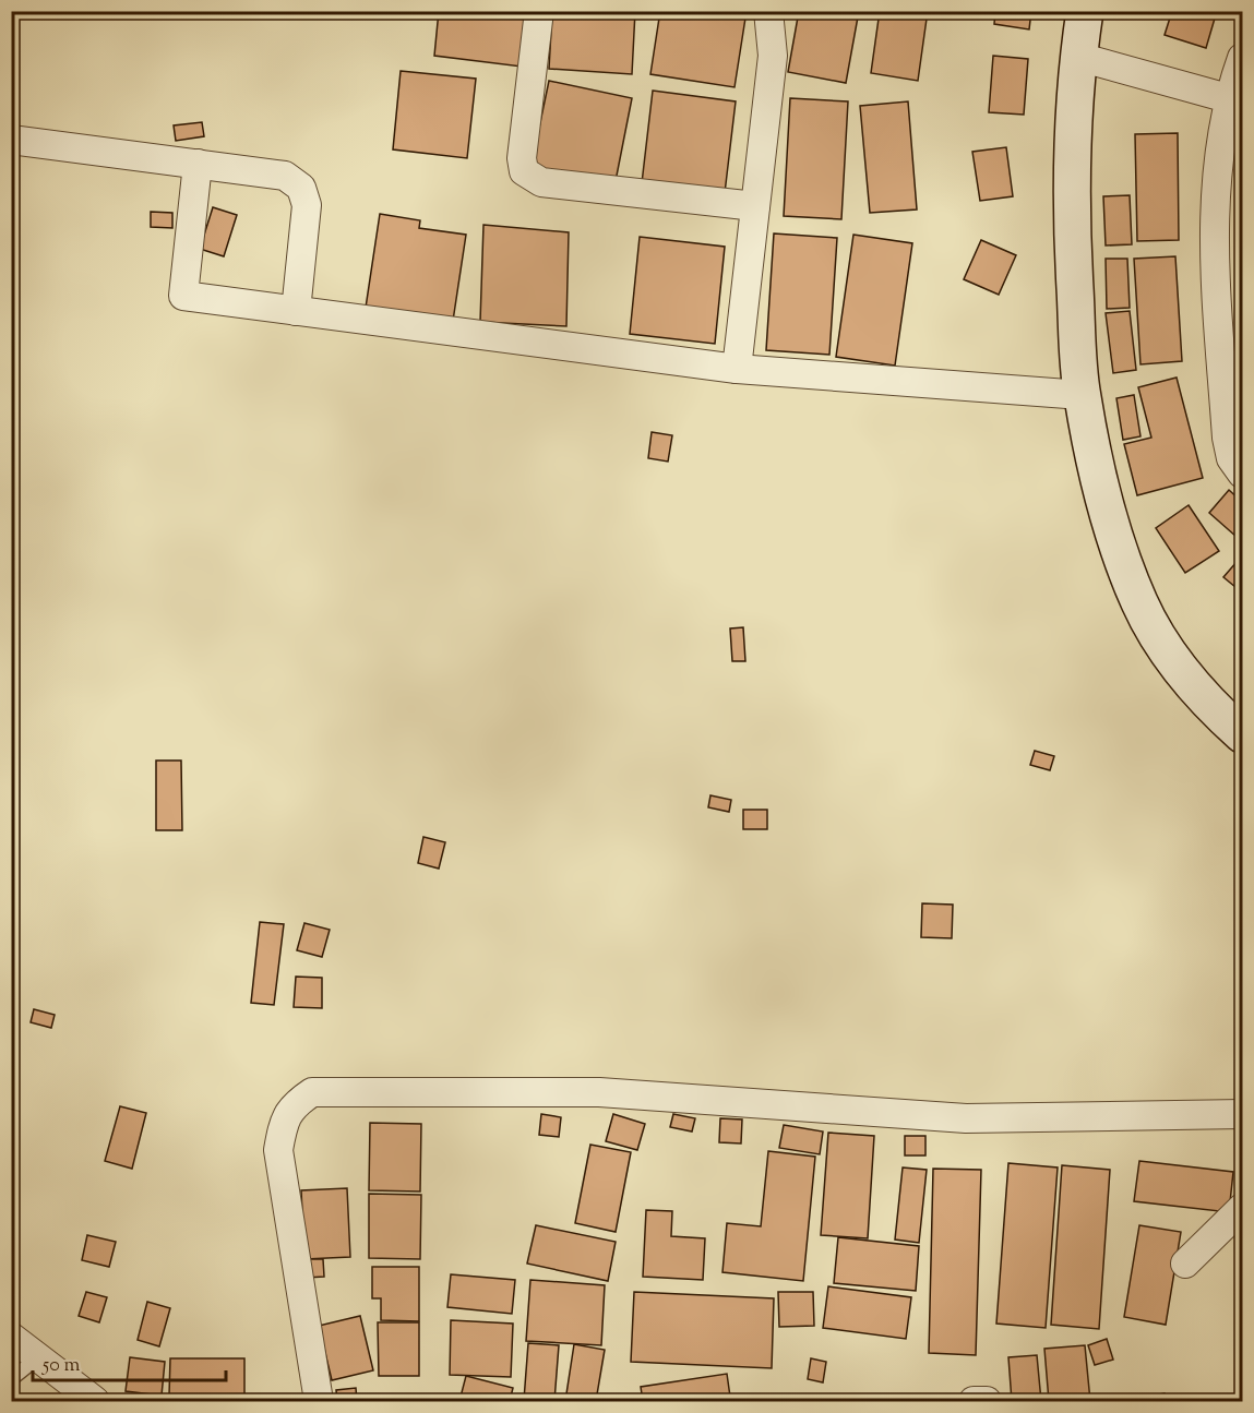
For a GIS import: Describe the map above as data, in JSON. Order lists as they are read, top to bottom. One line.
{"scale_bar":"50 m"}
